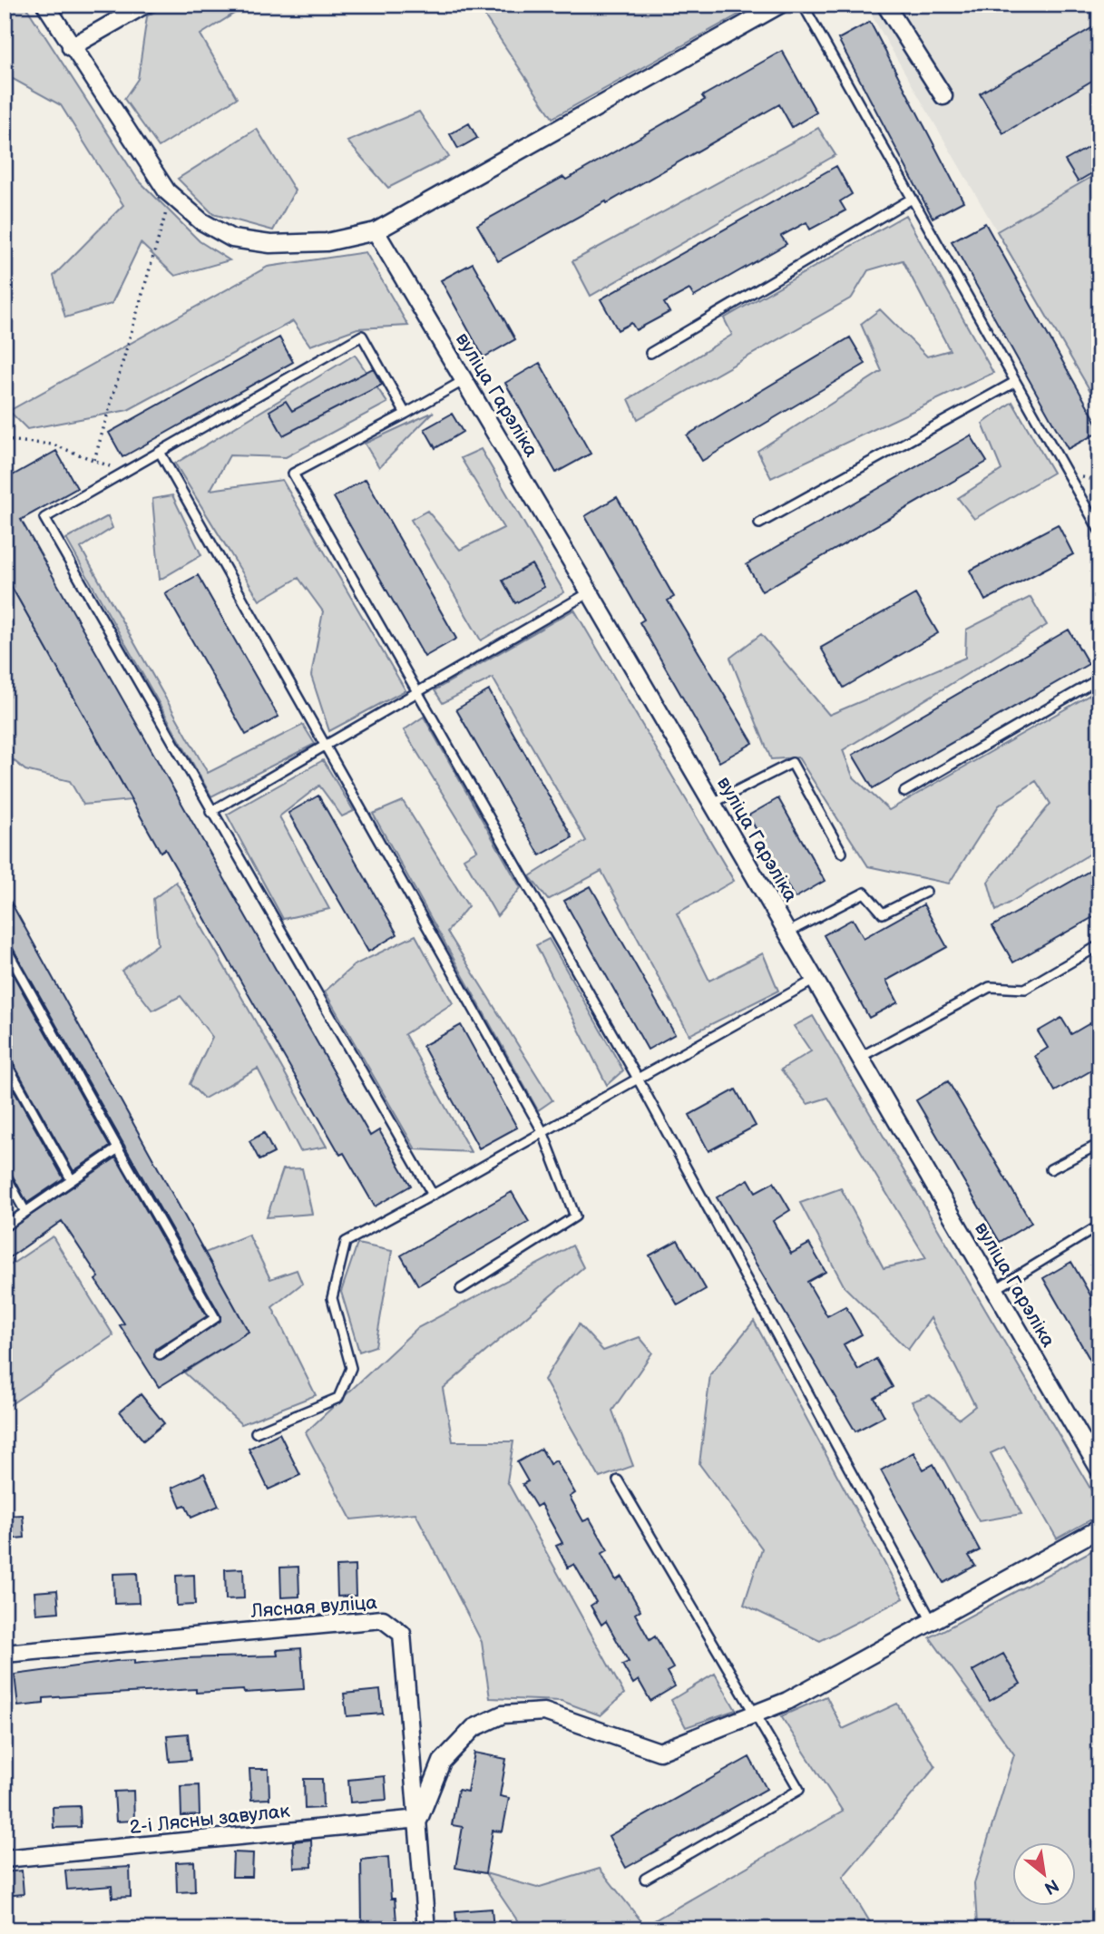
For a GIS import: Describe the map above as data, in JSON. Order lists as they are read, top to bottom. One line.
{"streets":{"street":["вуліца Гарэліка","Лясная вуліца","2-і Лясны завулак"]},"crossings":[["Лясная вуліца","2-і Лясны завулак"]],"north":"bottom right"}
